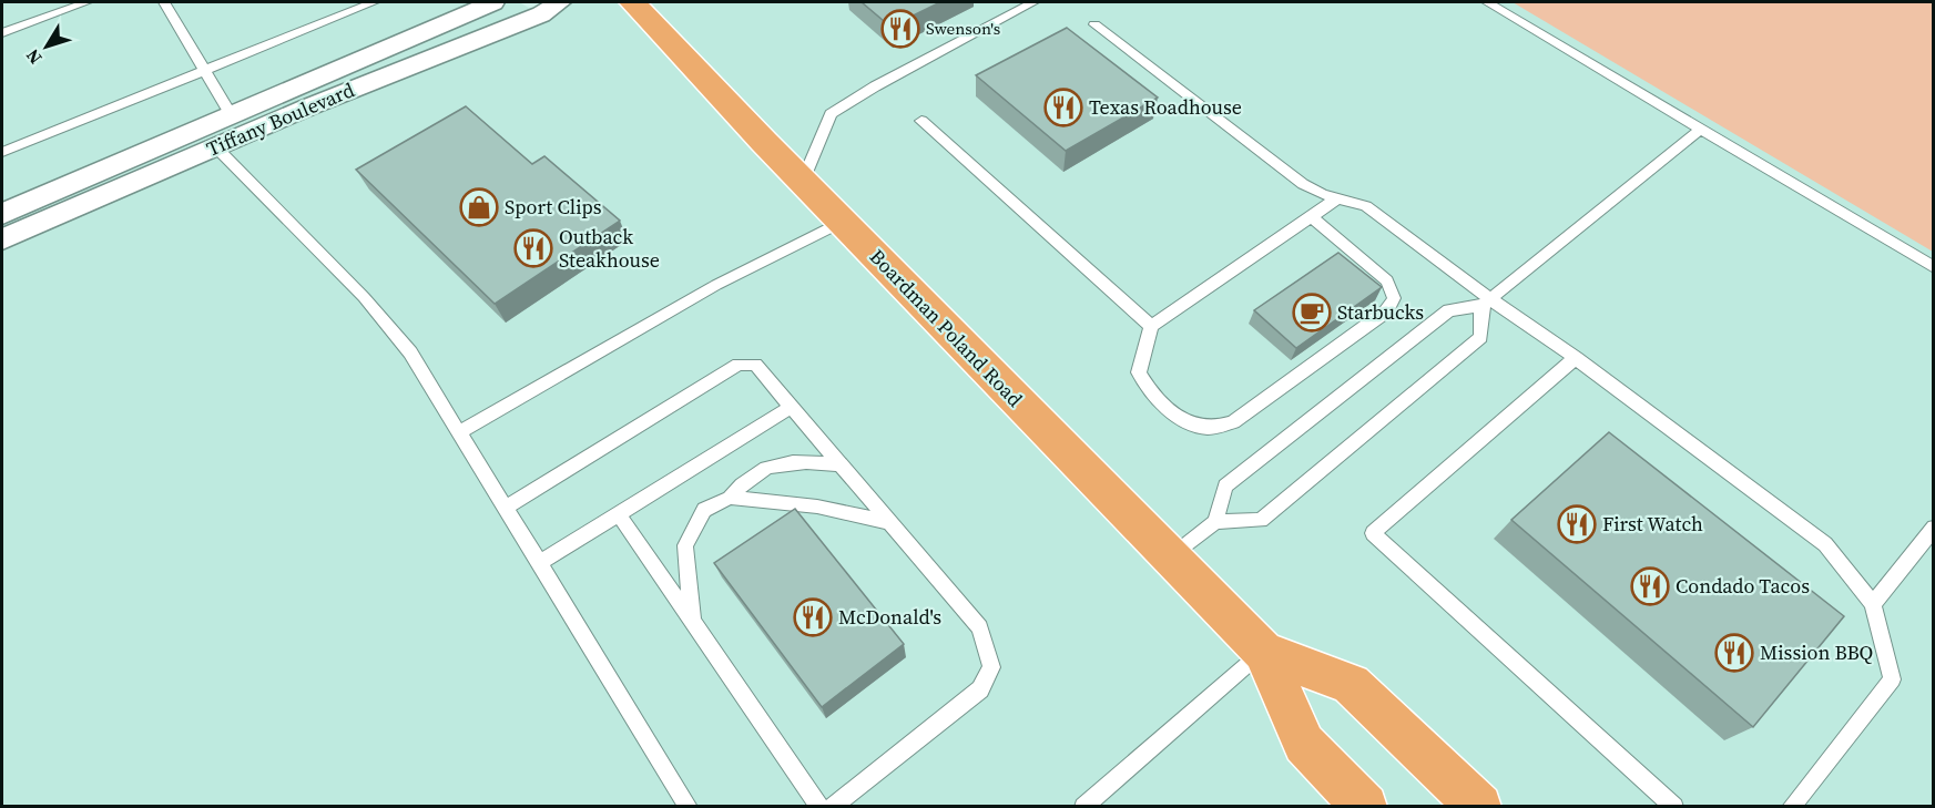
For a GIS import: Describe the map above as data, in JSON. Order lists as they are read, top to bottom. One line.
{"streets":{"main road":["Boardman Poland Road"],"street":["Tiffany Boulevard"]},"places":{"restaurant":["Swenson's","Texas Roadhouse","Outback Steakhouse","First Watch","Condado Tacos","McDonald's","Mission BBQ"],"shop":["Sport Clips"],"cafe":["Starbucks"]},"north":"bottom left"}
